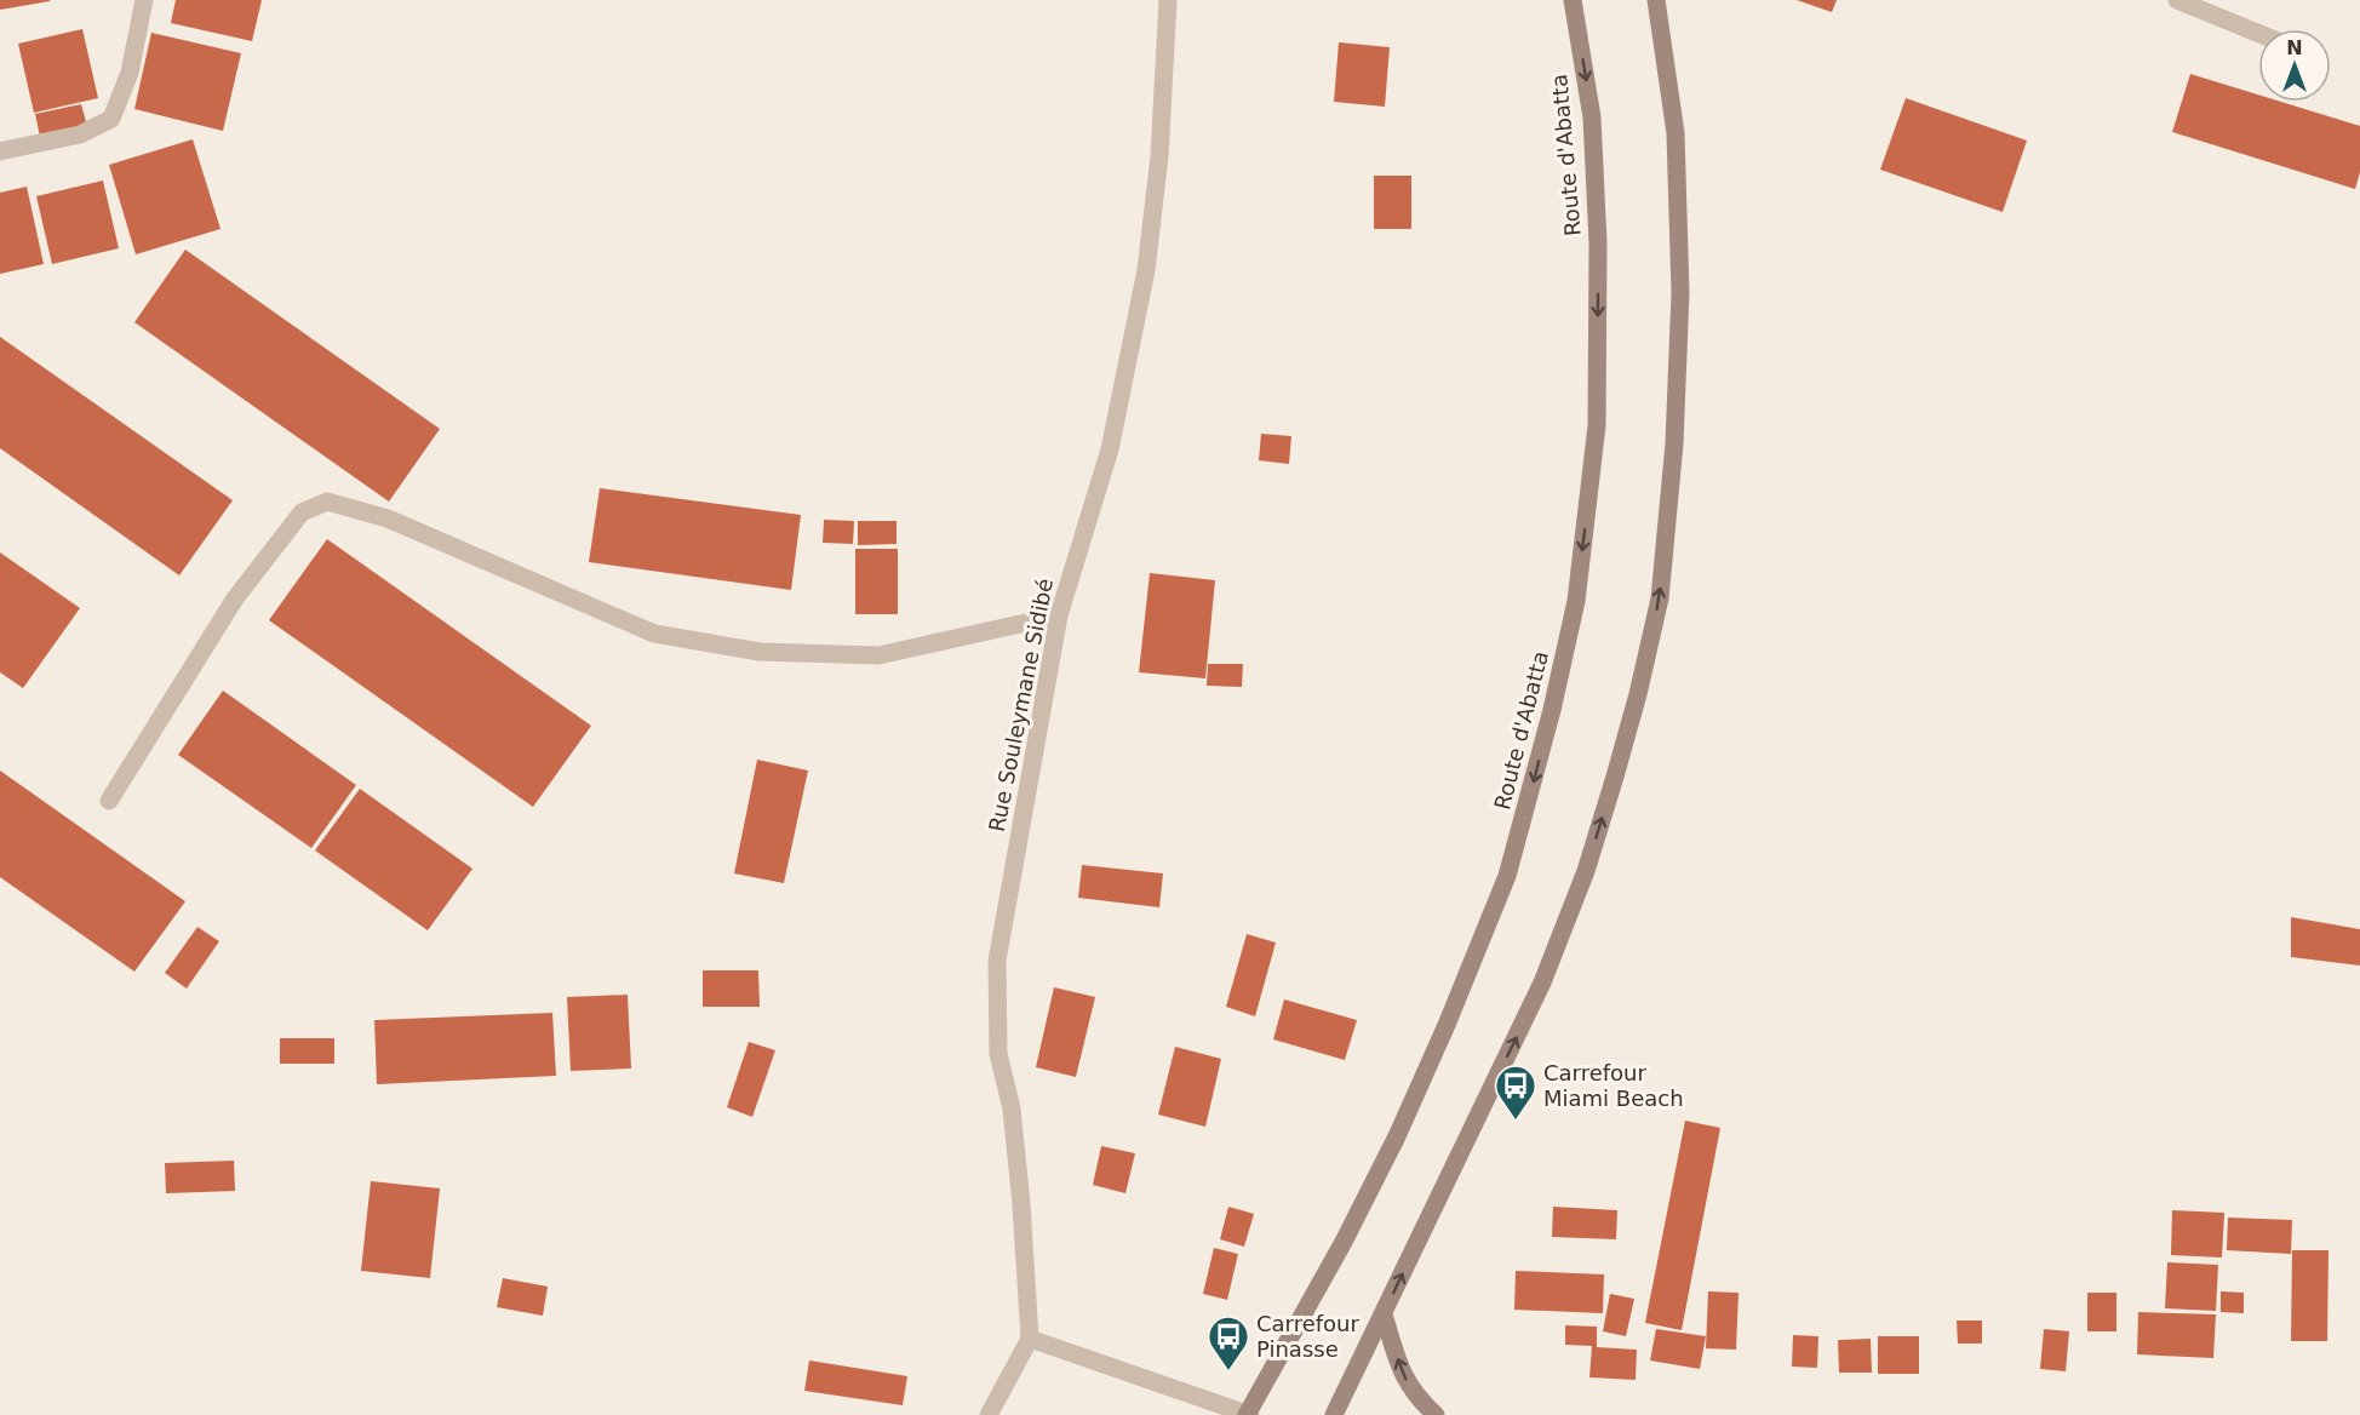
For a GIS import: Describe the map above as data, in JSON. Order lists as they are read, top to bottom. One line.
{"streets":{"street":["Route d'Abatta","Rue Souleymane Sidibé"]},"places":{"bus stop":["Carrefour Miami Beach","Carrefour Pinasse"]},"north":"top"}
